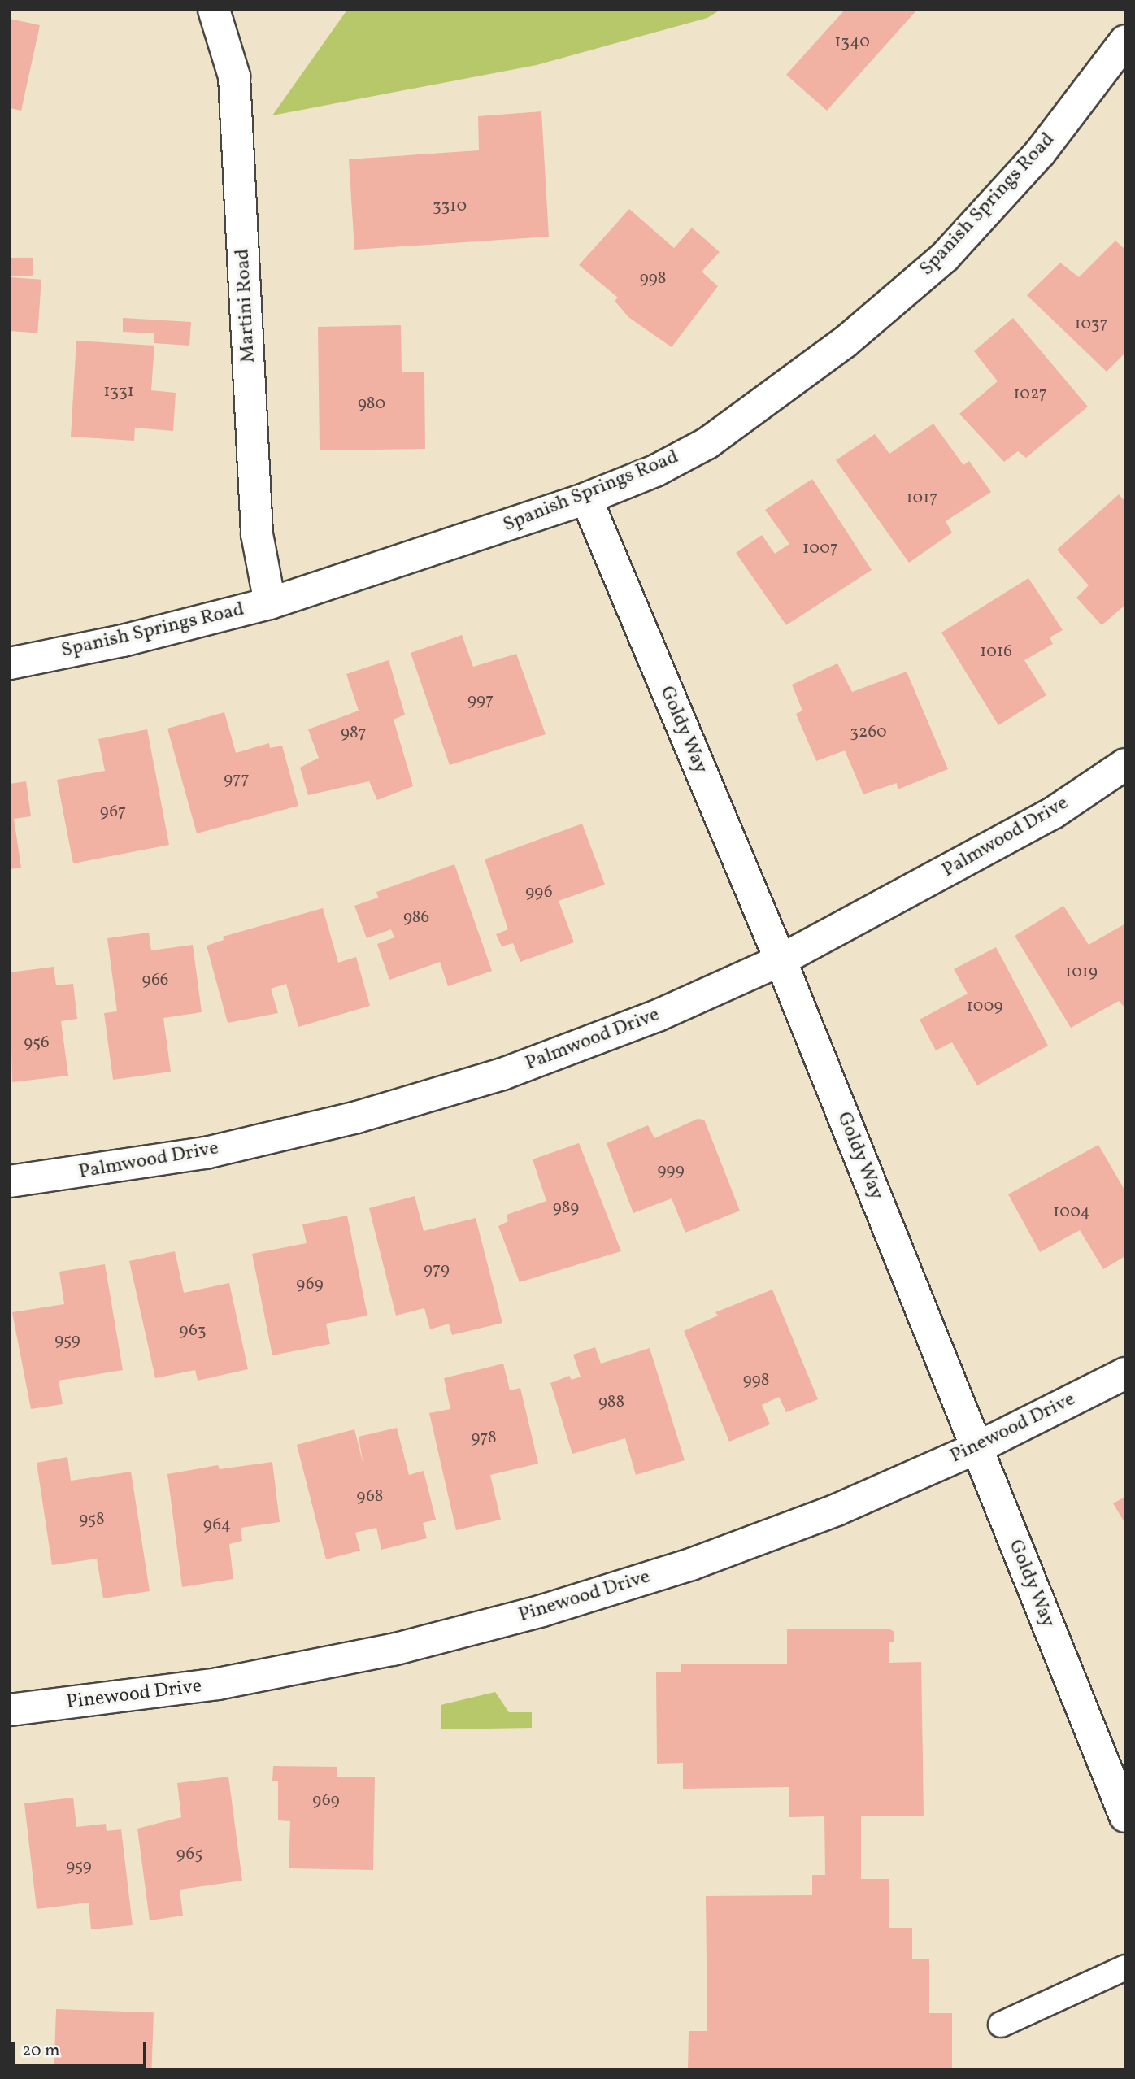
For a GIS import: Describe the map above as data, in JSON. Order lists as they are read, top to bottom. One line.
{"streets":{"street":["Spanish Springs Road","Martini Road","Goldy Way","Palmwood Drive","Pinewood Drive"]},"crossings":[["Spanish Springs Road","Martini Road"],["Spanish Springs Road","Goldy Way"],["Goldy Way","Palmwood Drive"],["Goldy Way","Pinewood Drive"]],"house_numbers":["1340","3310","998","1037","1331","1027","980","1017","1007","1016","997","3260","987","977","967","996","986","1019","966","1009","956","999","989","1004","979","969","963","959","998","988","978","968","958","964","969","965","959"],"scale_bar":"20 m"}
